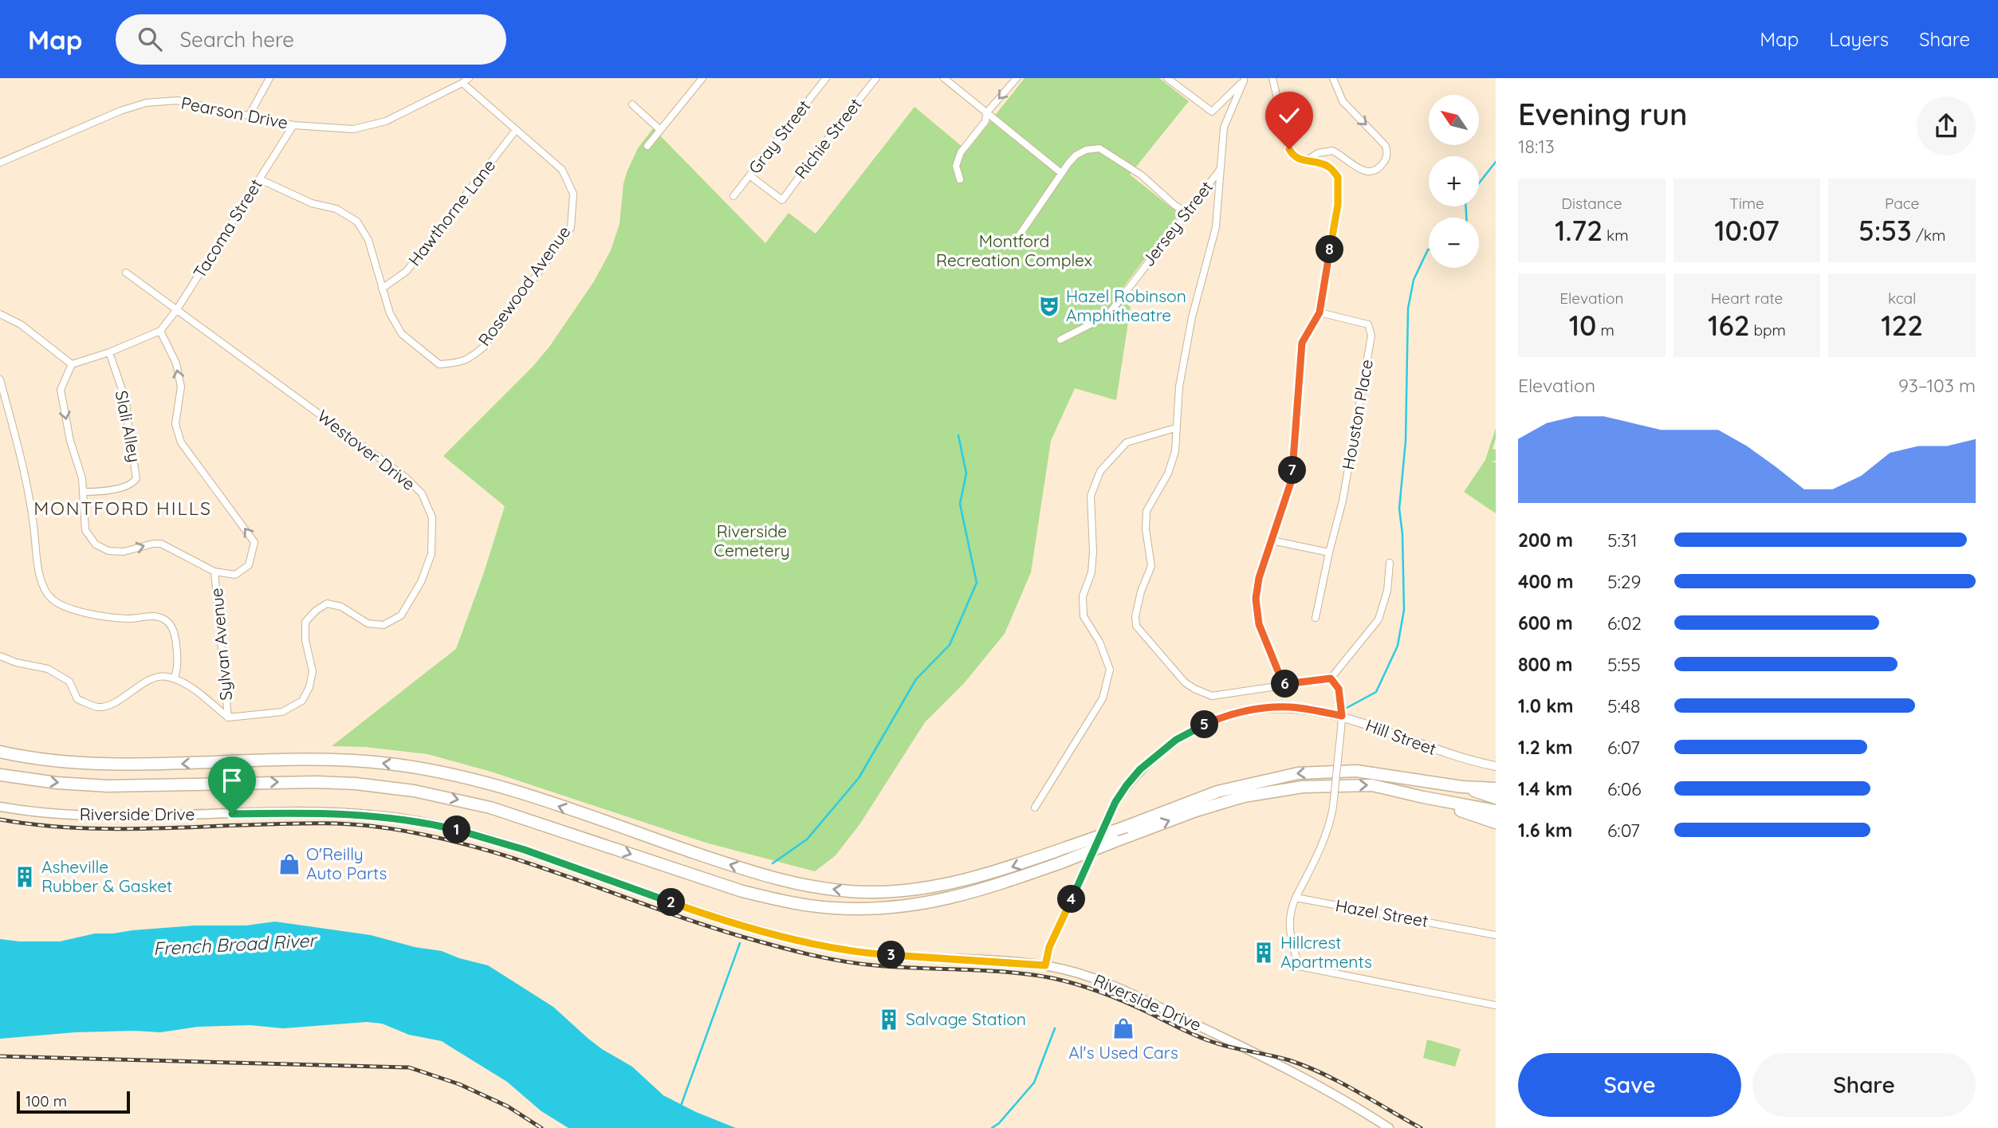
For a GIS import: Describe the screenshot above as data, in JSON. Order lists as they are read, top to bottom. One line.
{"streets":{"main road":["Hill Street","Riverside Drive"],"street":["Pearson Drive","Gray Street","Richie Street","Hawthorne Lane","Jersey Street","Tacoma Street","Rosewood Avenue","Houston Place","Slali Alley","Westover Drive","Sylvan Avenue","Hazel Street"]},"crossings":[["Pearson Drive","Tacoma Street"],["Pearson Drive","Rosewood Avenue"],["Gray Street","Richie Street"],["Hawthorne Lane","Rosewood Avenue"],["Tacoma Street","Rosewood Avenue"],["Tacoma Street","Westover Drive"],["Westover Drive","Sylvan Avenue"],["Hill Street","Riverside Drive"]],"districts":["MONTFORD HILLS"],"water":["French Broad River"],"parks":["Montford Recreation Complex","Riverside Cemetery"],"places":{"theatre":["Hazel Robinson Amphitheatre"],"shop":["O'Reilly Auto Parts","Al's Used Cars"],"building":["Asheville Rubber & Gasket","Hillcrest Apartments","Salvage Station"]},"scale_bar":"100 m","north":"top left","page":{"header":"Map","search":"Search here","nav":["Map","Layers","Share"],"heading":["Evening run","18:13"],"map_buttons":["+","−"],"stats":[["Distance","1.72 km"],["Time","10:07"],["Pace","5:53 /km"],["Elevation","10 m"],["Heart rate","162 bpm"],["kcal","122"]],"pins":["8","7","6","5","1","4","2","3"],"chart":["Elevation","93–103 m"],"list":[{"name":"200 m","note":"5:31"},{"name":"400 m","note":"5:29"},{"name":"600 m","note":"6:02"},{"name":"800 m","note":"5:55"},{"name":"1.0 km","note":"5:48"},{"name":"1.2 km","note":"6:07"},{"name":"1.4 km","note":"6:06"},{"name":"1.6 km","note":"6:07"}],"buttons":["Save","Share"],"scale":"100 m"}}
